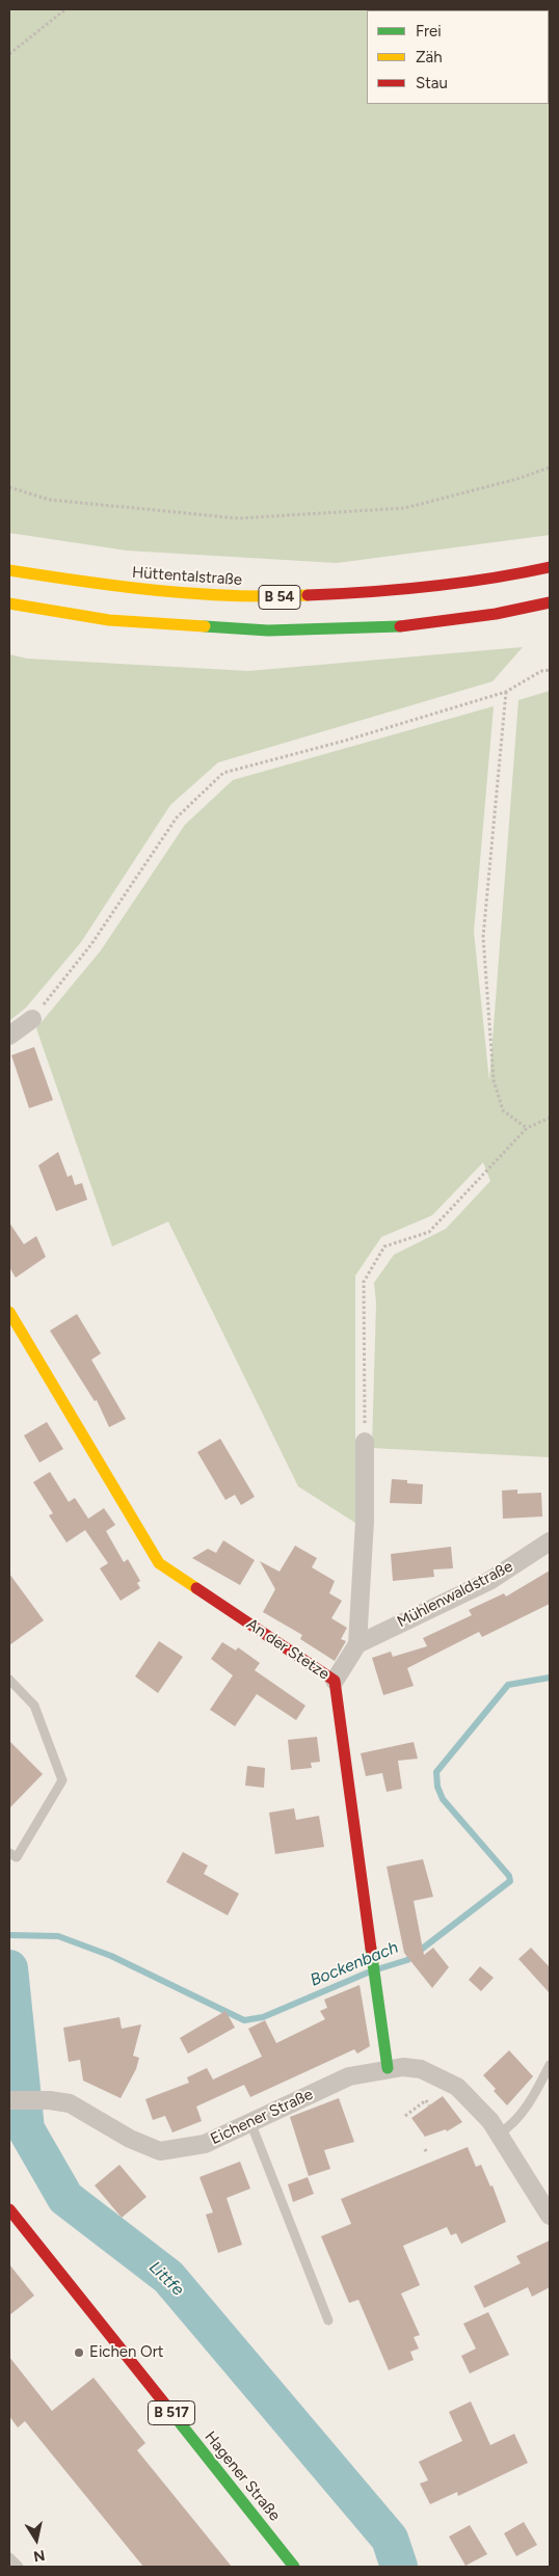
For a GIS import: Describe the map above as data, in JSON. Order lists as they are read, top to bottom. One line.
{"streets":{"main road":["Hüttentalstraße","B 54","An der Stetze","B 517","Hagener Straße"],"street":["Mühlenwaldstraße","Eichener Straße"]},"crossings":[["An der Stetze","Eichener Straße"]],"water":["Bockenbach","Littfe"],"places":["Eichen Ort"],"legend":["Frei","Zäh","Stau"],"north":"bottom"}
